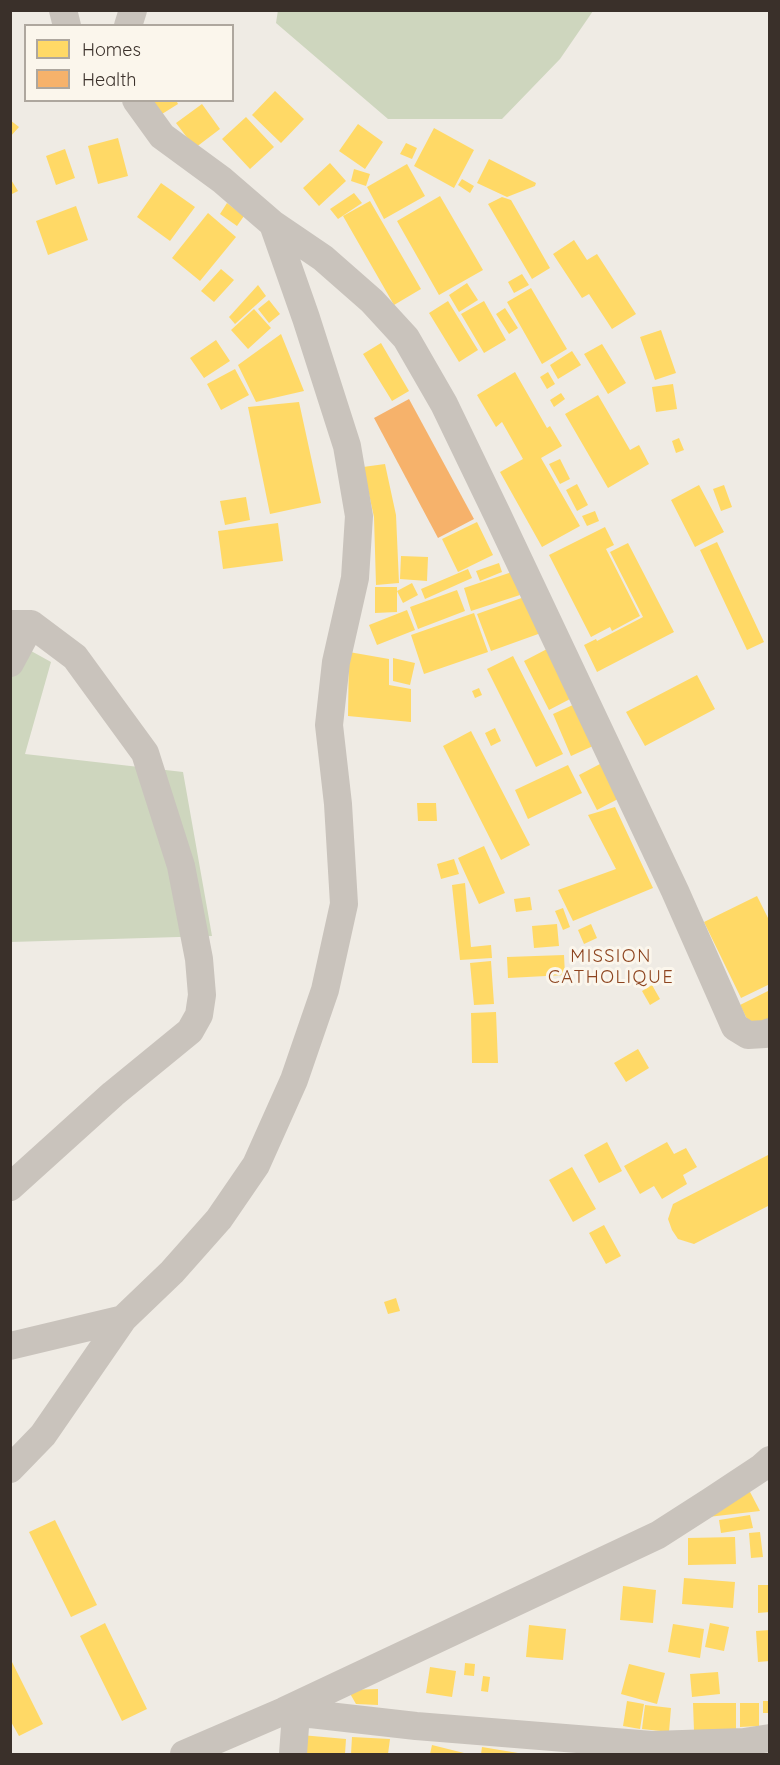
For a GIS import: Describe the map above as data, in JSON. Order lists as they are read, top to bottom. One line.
{"districts":["MISSION CATHOLIQUE"],"legend":["Homes","Health"]}
